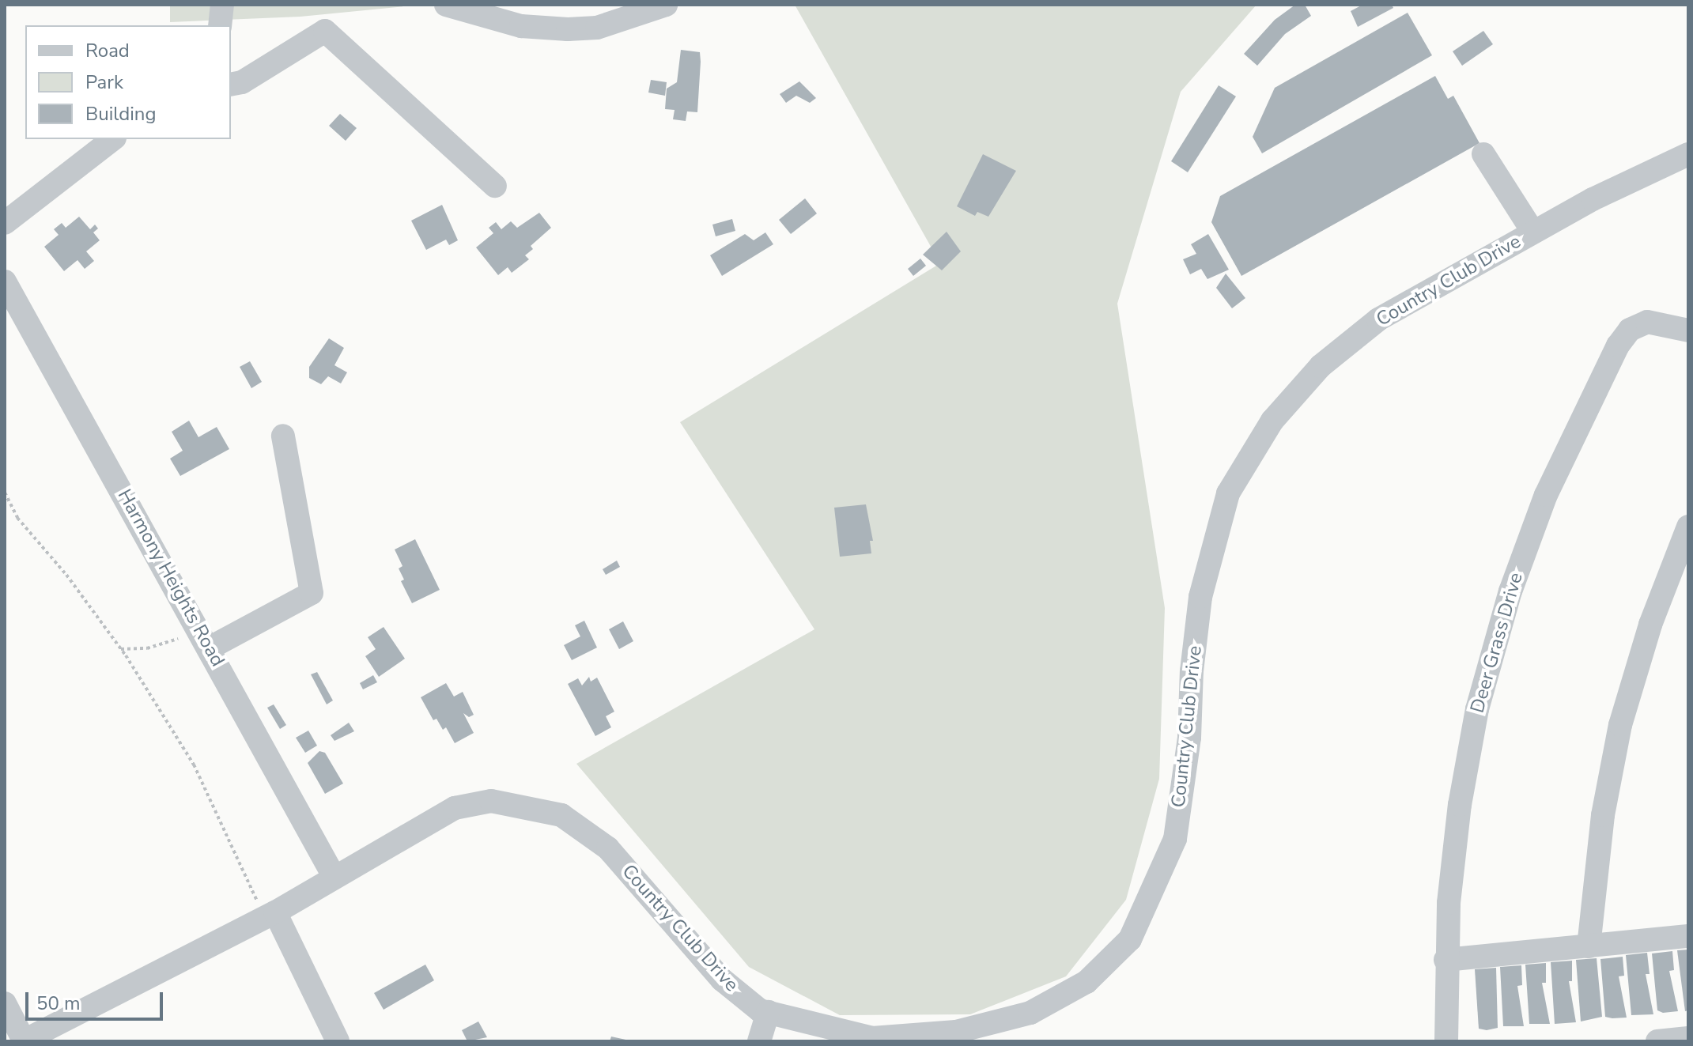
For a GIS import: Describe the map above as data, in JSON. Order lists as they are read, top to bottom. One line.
{"streets":{"street":["Country Club Drive","Harmony Heights Road","Deer Grass Drive"]},"crossings":[["Country Club Drive","Harmony Heights Road"]],"legend":["Road","Park","Building"],"scale_bar":"50 m"}
